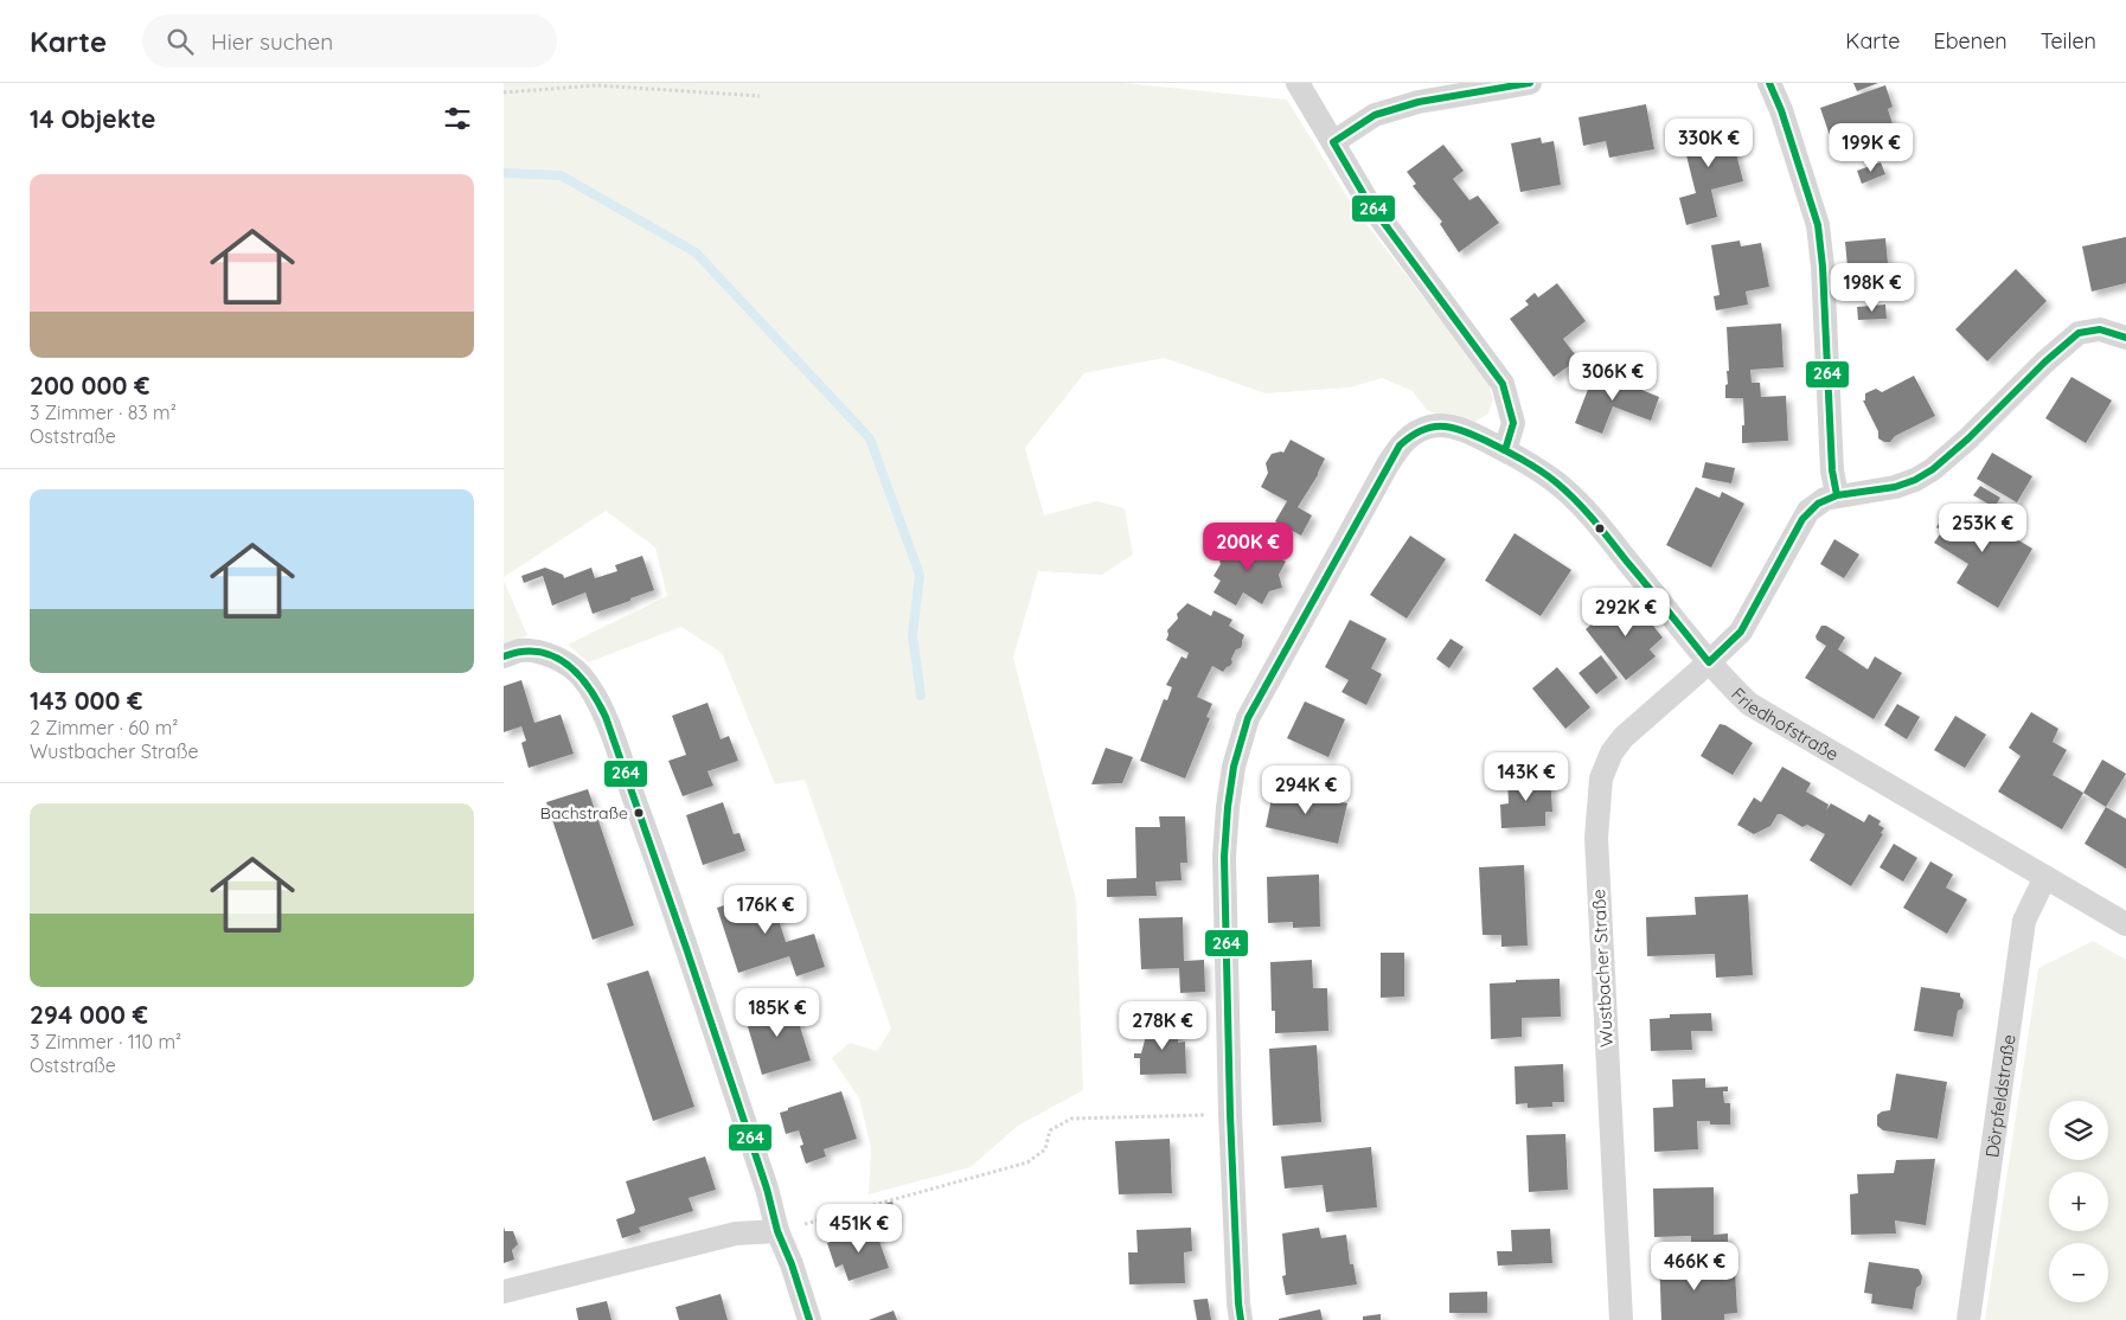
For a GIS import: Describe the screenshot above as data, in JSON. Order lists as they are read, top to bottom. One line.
{"streets":{"street":["Friedhofstraße","Wustbacher Straße","Dörpfeldstraße"]},"crossings":[["Friedhofstraße","Wustbacher Straße"],["Friedhofstraße","Dörpfeldstraße"]],"places":["Bachstraße"],"lines":["transit line 264"],"page":{"header":"Karte","search":"Hier suchen","nav":["Karte","Ebenen","Teilen"],"heading":"14 Objekte","price":["330K €","199K €","198K €","306K €","253K €","200K €","292K €","143K €","294K €","176K €","185K €","278K €","451K €","466K €"],"list":[{"name":"200 000 €","note":"3 Zimmer · 83 m² · Oststraße"},{"name":"143 000 €","note":"2 Zimmer · 60 m² · Wustbacher Straße"},{"name":"294 000 €","note":"3 Zimmer · 110 m² · Oststraße"}],"map_buttons":["+","−"]}}
